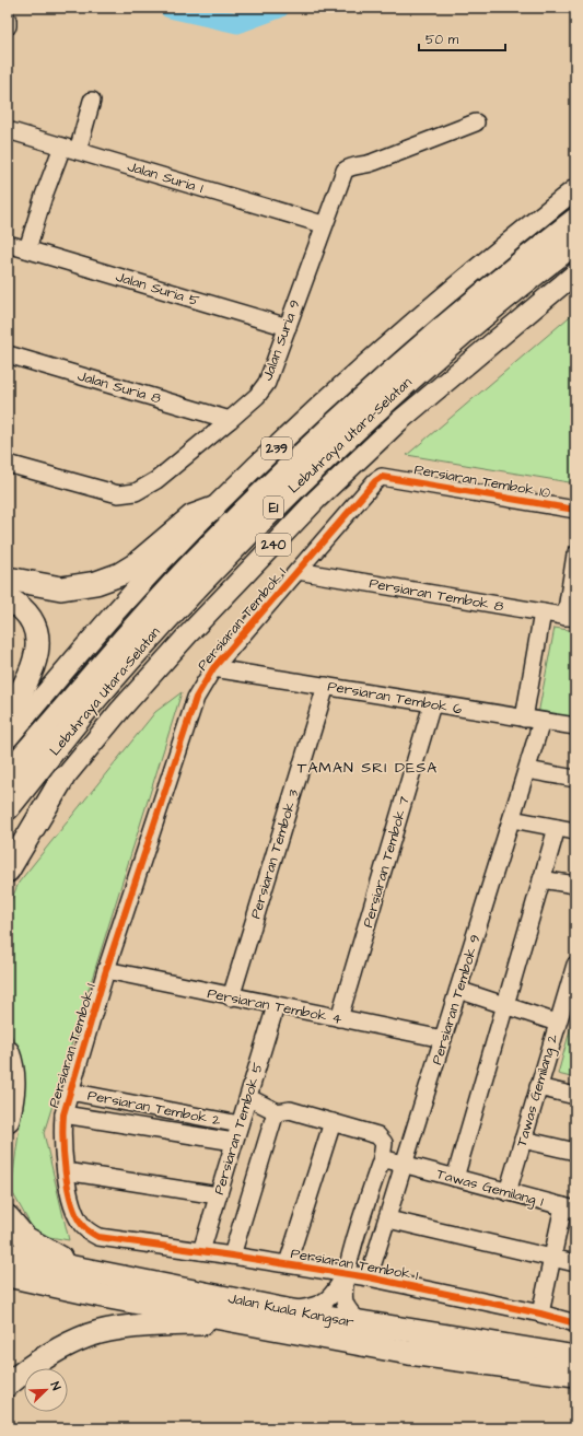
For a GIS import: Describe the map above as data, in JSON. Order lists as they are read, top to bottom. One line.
{"streets":{"highway":["Lebuhraya Utara–Selatan","E1","Jalan Kuala Kangsar"],"main road":["239","240"],"street":["Jalan Suria 1","Jalan Suria 5","Jalan Suria 9","Jalan Suria 8","Persiaran Tembok 10","Persiaran Tembok 8","Persiaran Tembok 1","Persiaran Tembok 6","Persiaran Tembok 3","Persiaran Tembok 7","Persiaran Tembok 9","Persiaran Tembok 4","Tawas Gemilang 2","Persiaran Tembok 2","Persiaran Tembok 5","Tawas Gemilang 1"]},"crossings":[["Jalan Suria 1","Jalan Suria 9"],["Jalan Suria 5","Jalan Suria 9"],["Jalan Suria 9","Jalan Suria 8"],["Persiaran Tembok 10","Persiaran Tembok 1"],["Persiaran Tembok 8","Persiaran Tembok 1"],["Persiaran Tembok 1","Persiaran Tembok 6"],["Persiaran Tembok 1","Persiaran Tembok 9"],["Persiaran Tembok 1","Persiaran Tembok 4"],["Persiaran Tembok 1","Persiaran Tembok 2"],["Persiaran Tembok 1","Persiaran Tembok 5"],["Persiaran Tembok 6","Persiaran Tembok 3"],["Persiaran Tembok 6","Persiaran Tembok 7"],["Persiaran Tembok 6","Persiaran Tembok 9"],["Persiaran Tembok 3","Persiaran Tembok 4"],["Persiaran Tembok 7","Persiaran Tembok 4"],["Persiaran Tembok 9","Persiaran Tembok 4"],["Persiaran Tembok 9","Tawas Gemilang 1"],["Persiaran Tembok 4","Persiaran Tembok 5"],["Tawas Gemilang 2","Tawas Gemilang 1"],["Persiaran Tembok 2","Persiaran Tembok 5"]],"districts":["TAMAN SRI DESA"],"scale_bar":"50 m","north":"top right"}
